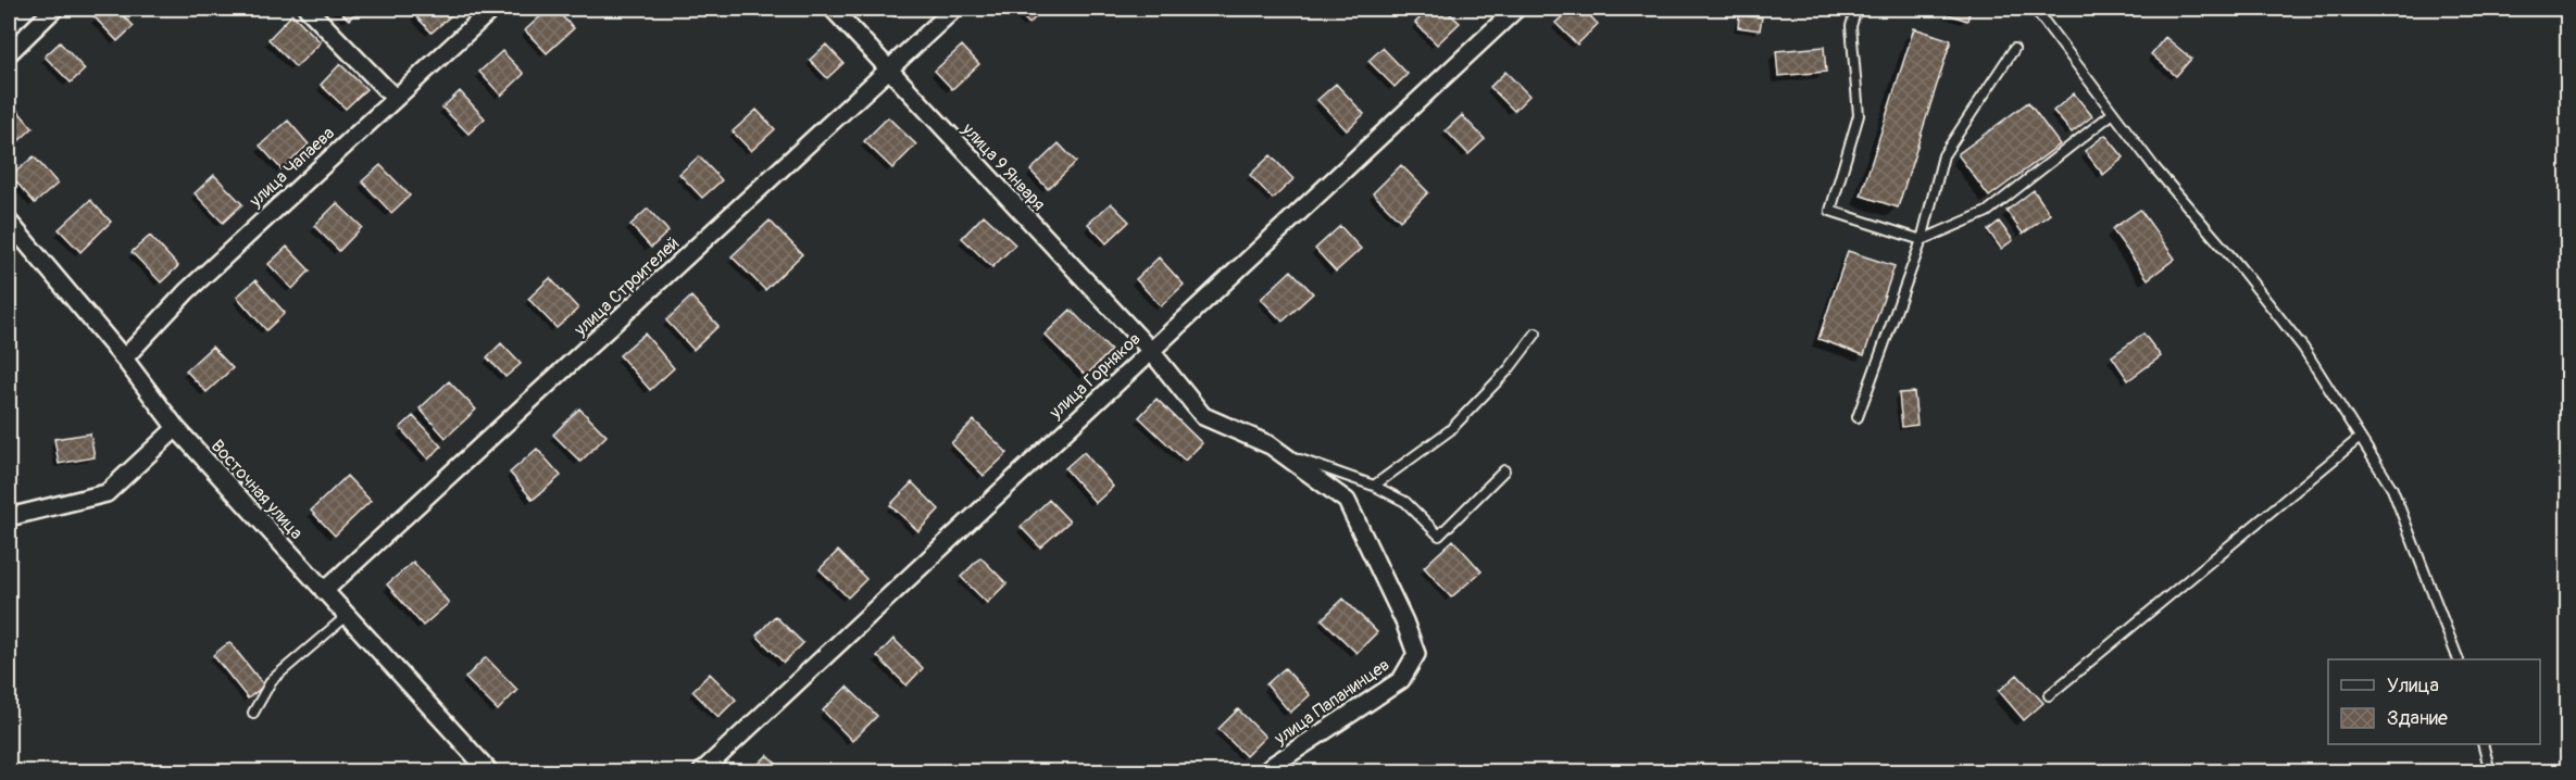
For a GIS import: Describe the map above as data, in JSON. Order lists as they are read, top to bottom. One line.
{"streets":{"street":["улица Чапаева","улица 9 Января","улица Строителей","улица Горняков","Восточная улица","улица Папанинцев"]},"crossings":[["улица Чапаева","Восточная улица"],["улица 9 Января","улица Строителей"],["улица 9 Января","улица Горняков"],["улица 9 Января","улица Папанинцев"],["улица Строителей","Восточная улица"]],"legend":["Улица","Здание"]}
